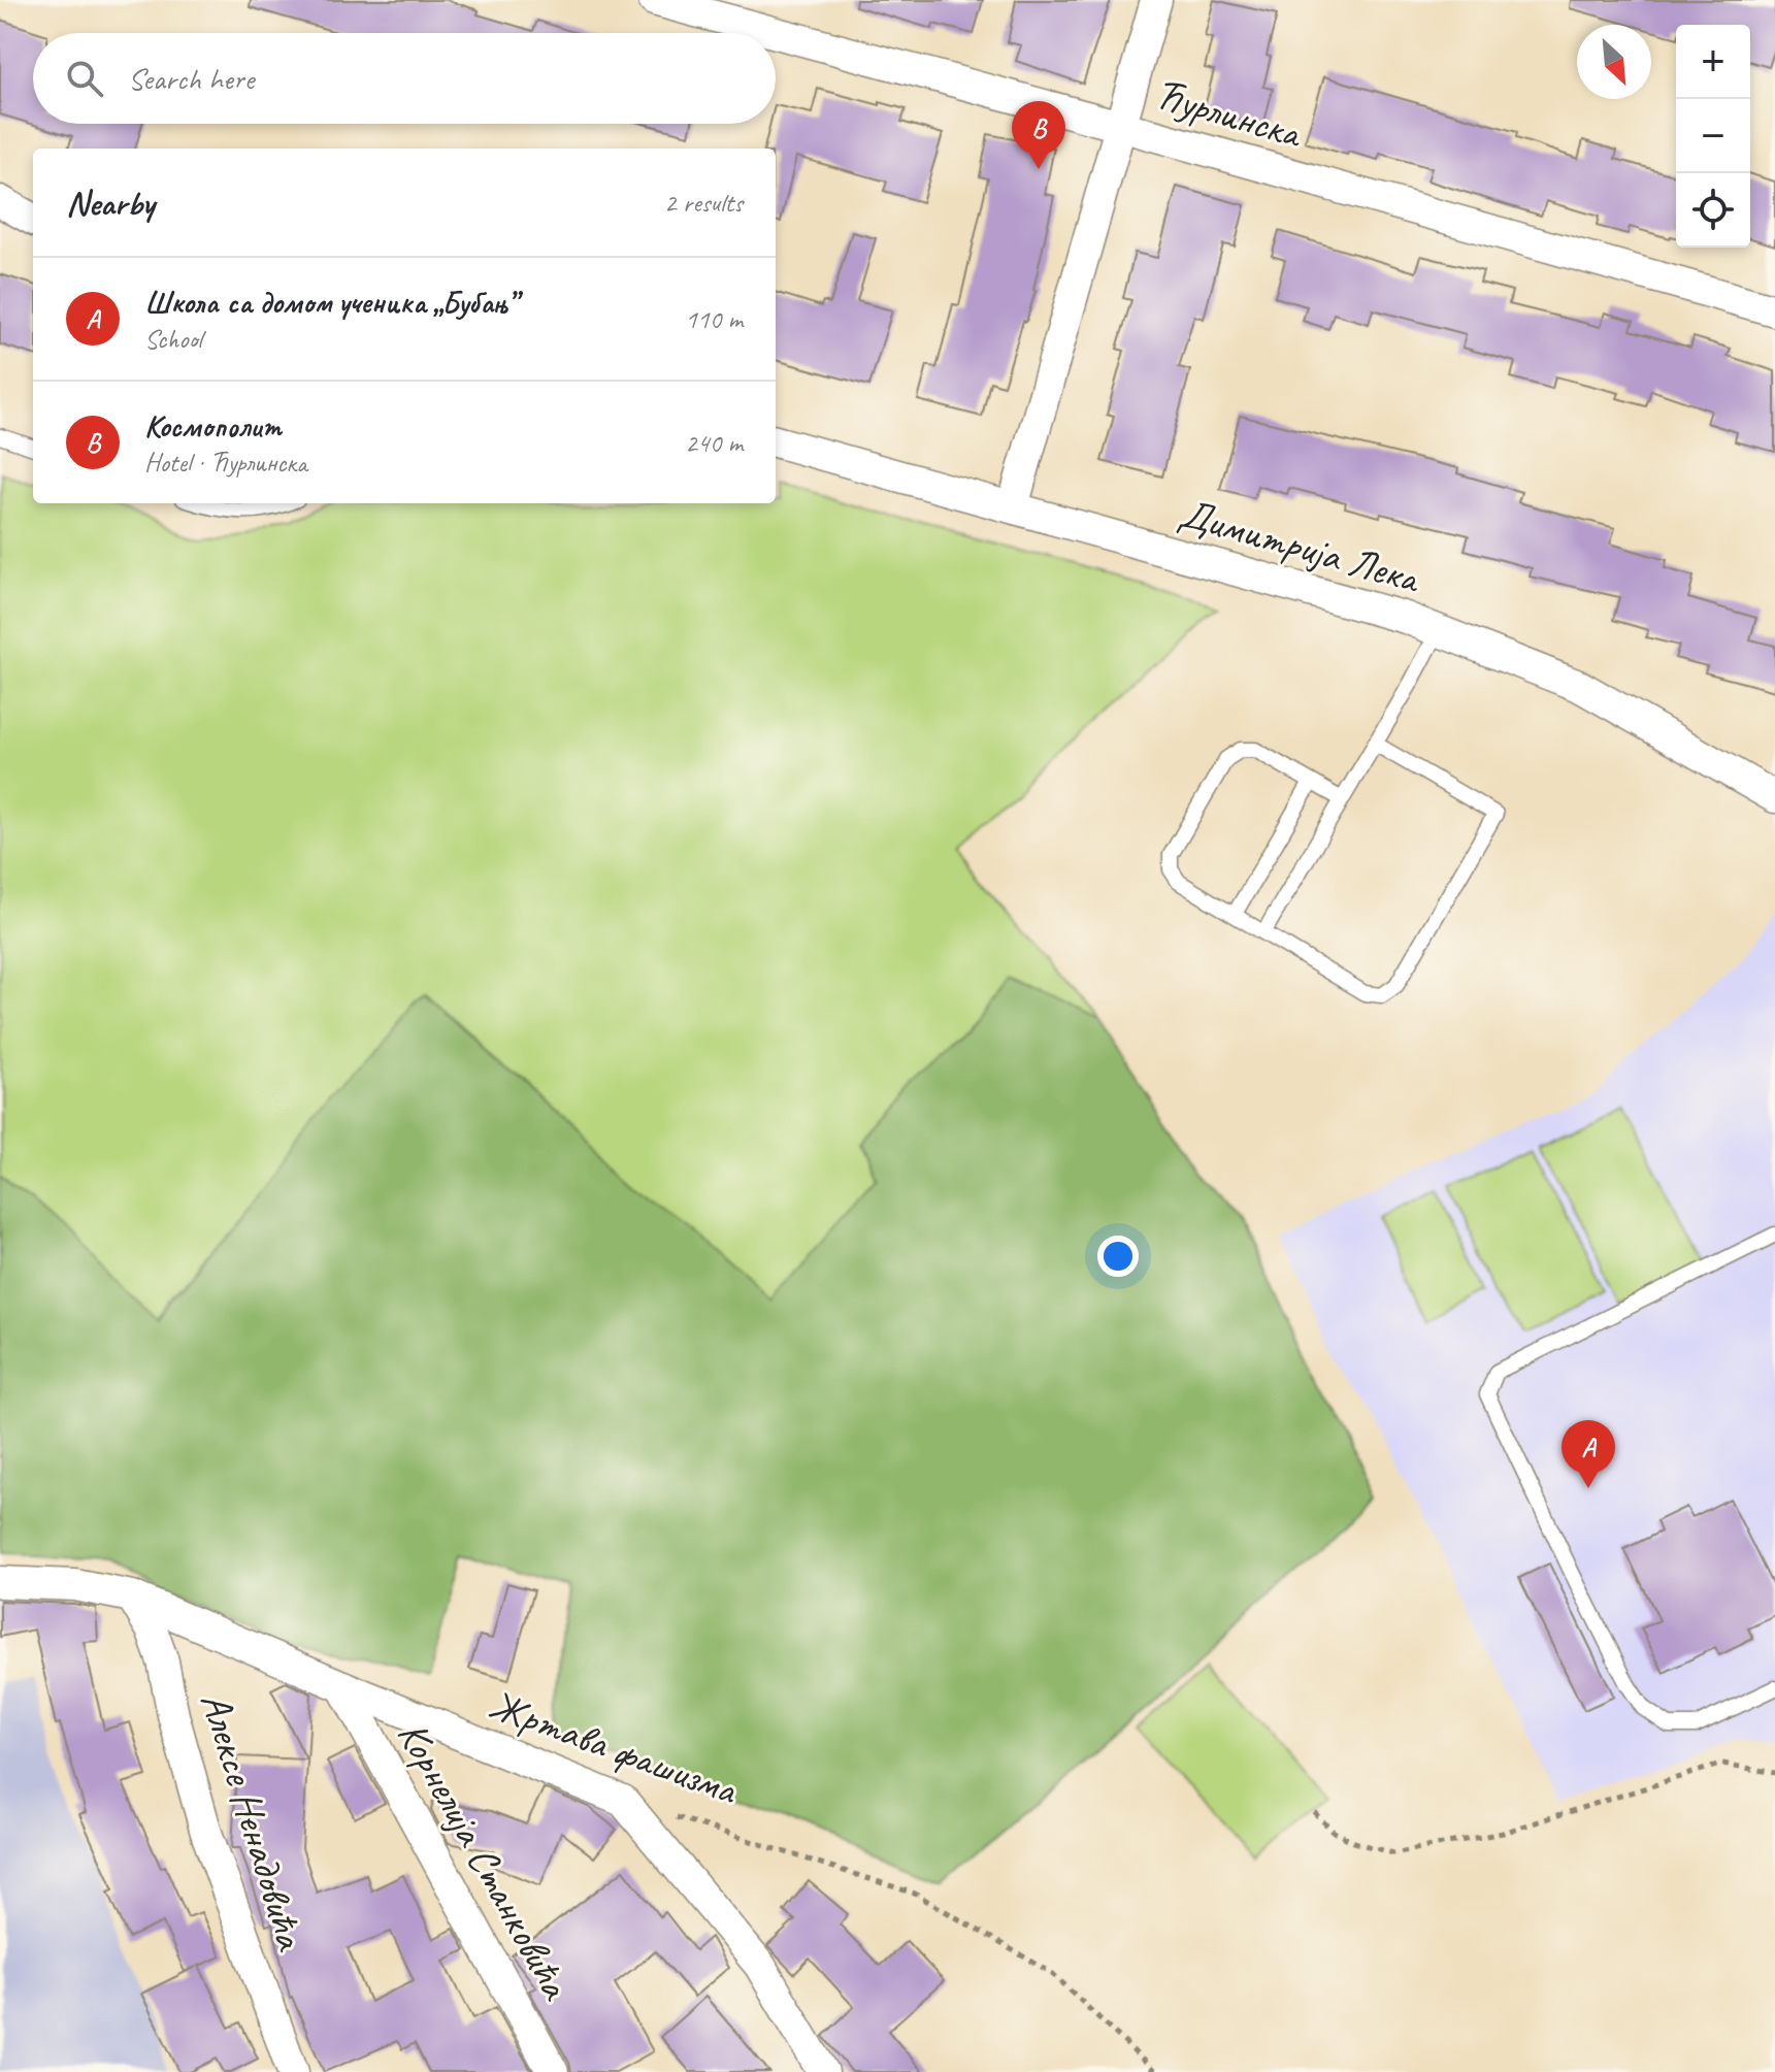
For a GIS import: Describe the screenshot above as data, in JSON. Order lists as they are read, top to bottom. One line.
{"streets":{"street":["Ћурлинска","Димитрија Лека","Жртава фашизма","Алексе Ненадовића","Корнелија Станковића"]},"crossings":[["Жртава фашизма","Алексе Ненадовића"],["Жртава фашизма","Корнелија Станковића"]],"north":"bottom right","page":{"map_buttons":["+","−"],"search":"Search here","pins":["B","A"],"heading":["Nearby","2 results"],"list":[{"mark":"A","name":"Школа са домом ученика „Бубањ”","note":"School","value":"110 m"},{"mark":"B","name":"Космополит","note":"Hotel · Ћурлинска","value":"240 m"}]}}
